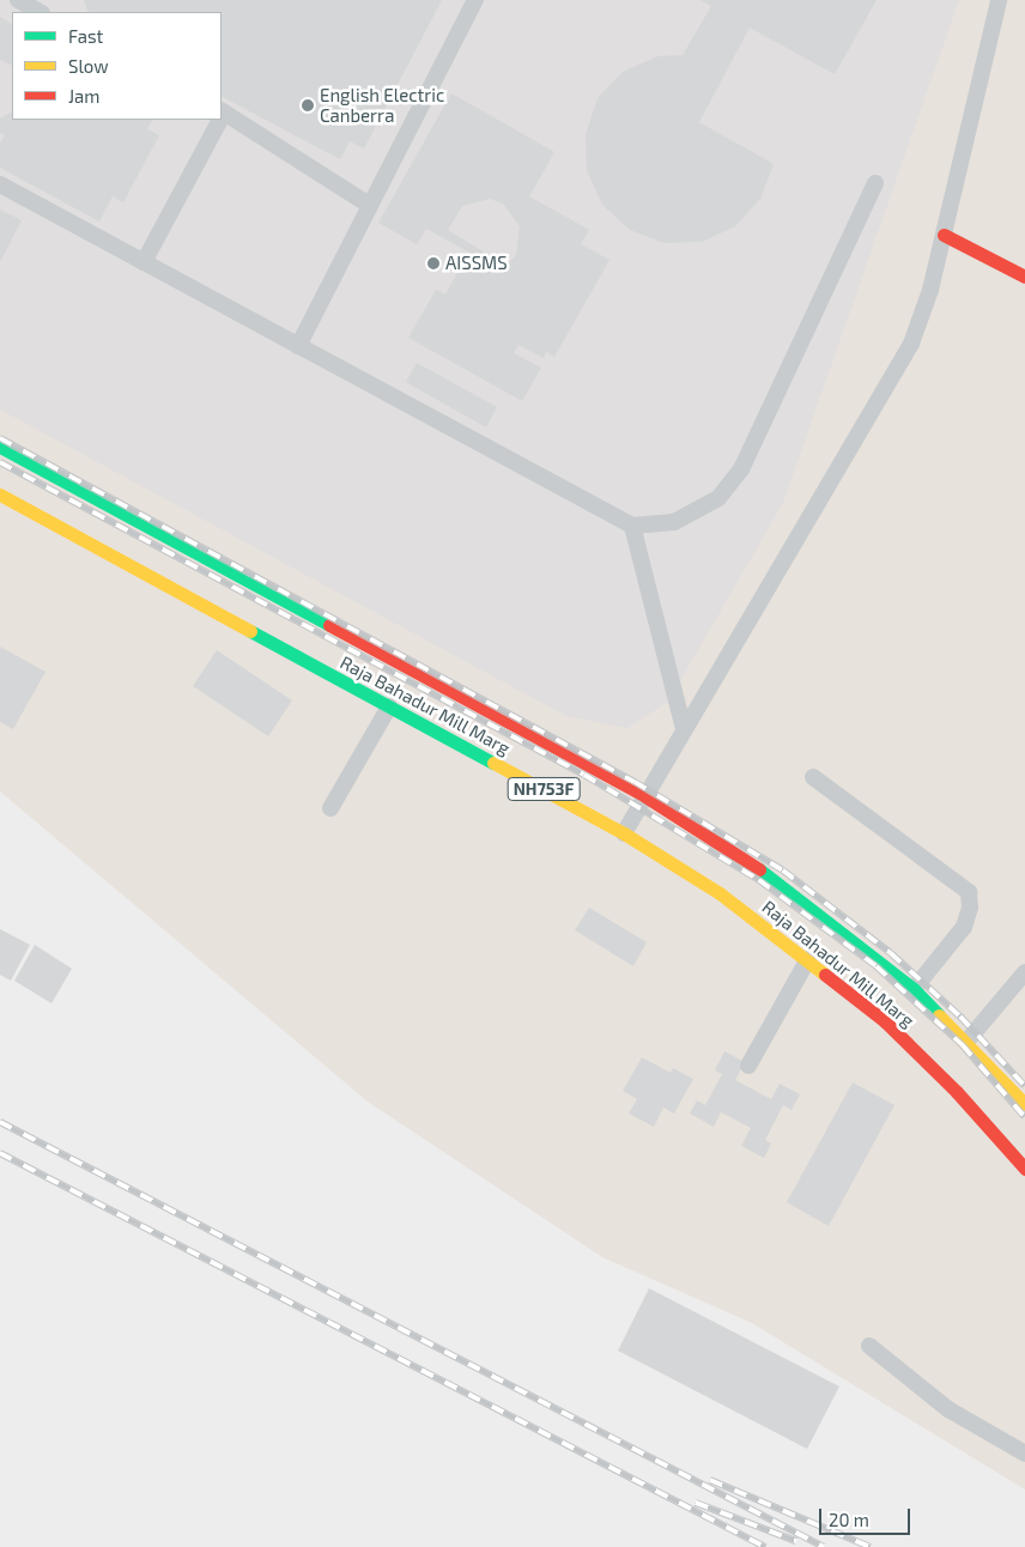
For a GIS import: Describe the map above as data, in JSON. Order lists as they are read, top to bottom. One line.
{"streets":{"main road":["Raja Bahadur Mill Marg","NH753F"]},"places":["English Electric Canberra","AISSMS"],"legend":["Fast","Slow","Jam"],"scale_bar":"20 m"}
